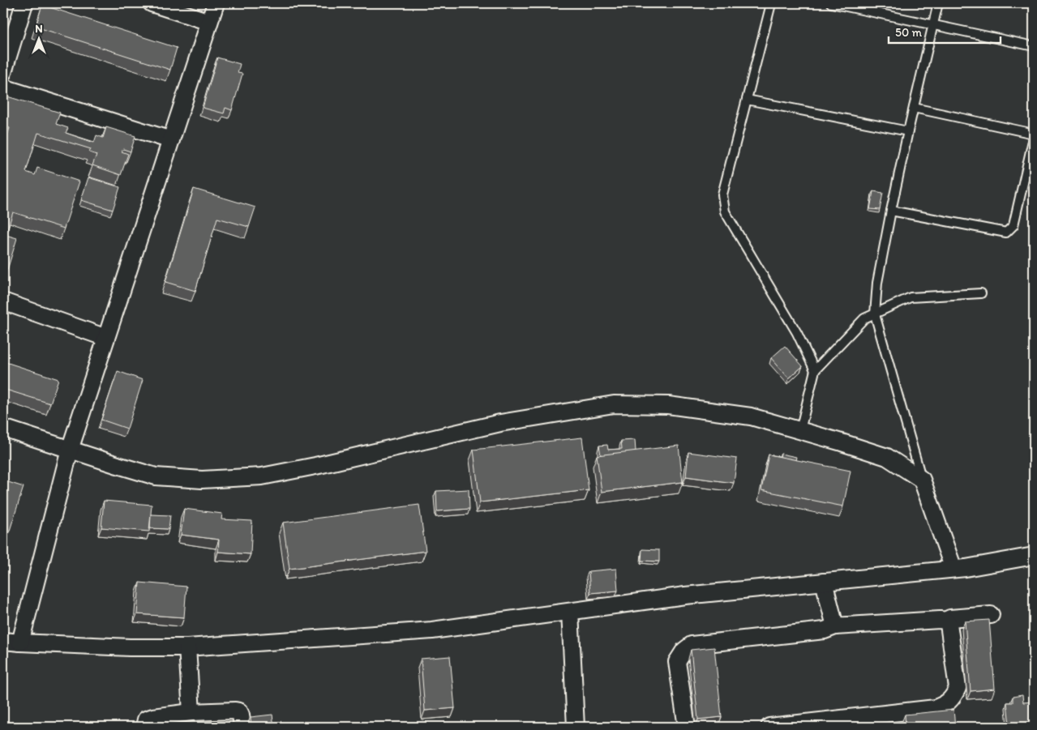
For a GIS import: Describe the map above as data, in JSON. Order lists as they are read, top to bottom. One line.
{"scale_bar":"50 m","north":"top"}
